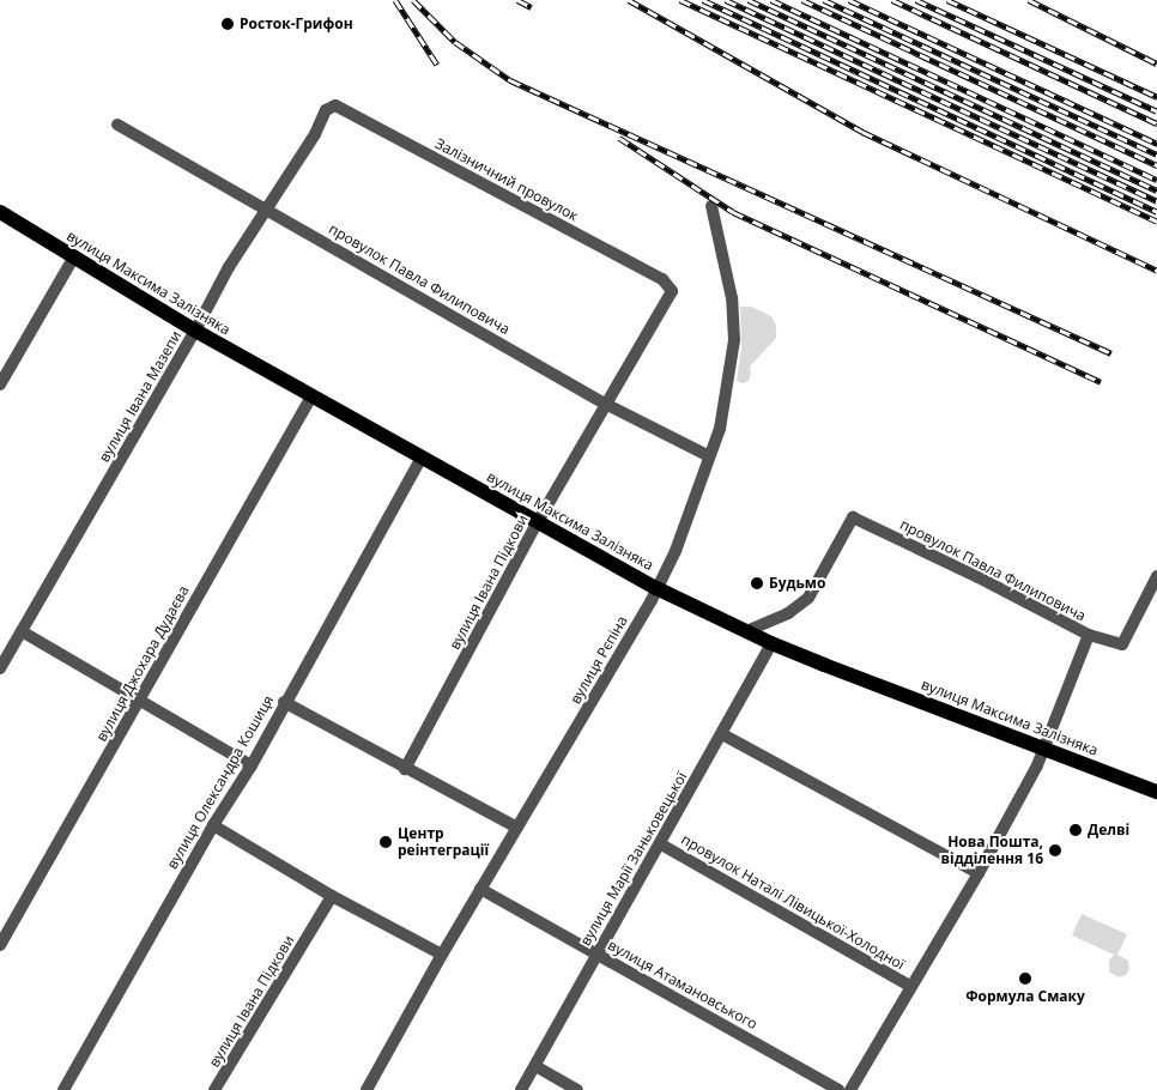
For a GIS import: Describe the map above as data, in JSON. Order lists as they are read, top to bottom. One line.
{"streets":{"main road":["вулиця Максима Залізняка"],"street":["Залізничний провулок","провулок Павла Филиповича","вулиця Івана Мазепи","вулиця Івана Підкови","вулиця Рєпіна","вулиця Джохара Дудаєва","вулиця Олександра Кошиця","вулиця Марії Заньковецької","провулок Наталі Лівицької-Холодної","вулиця Атамановського"]},"crossings":[["Залізничний провулок","вулиця Івана Мазепи"],["Залізничний провулок","вулиця Івана Підкови"],["провулок Павла Филиповича","вулиця Максима Залізняка"],["провулок Павла Филиповича","вулиця Івана Мазепи"],["провулок Павла Филиповича","вулиця Івана Підкови"],["провулок Павла Филиповича","вулиця Рєпіна"],["вулиця Максима Залізняка","вулиця Івана Мазепи"],["вулиця Максима Залізняка","вулиця Івана Підкови"],["вулиця Максима Залізняка","вулиця Рєпіна"],["вулиця Максима Залізняка","вулиця Джохара Дудаєва"],["вулиця Максима Залізняка","вулиця Олександра Кошиця"],["вулиця Максима Залізняка","вулиця Марії Заньковецької"],["вулиця Рєпіна","вулиця Атамановського"],["вулиця Марії Заньковецької","провулок Наталі Лівицької-Холодної"],["вулиця Марії Заньковецької","вулиця Атамановського"]],"places":["Росток-Грифон","Будьмо","Делві","Центр реінтеграції","Нова Пошта, відділення 16","Формула Смаку"]}
